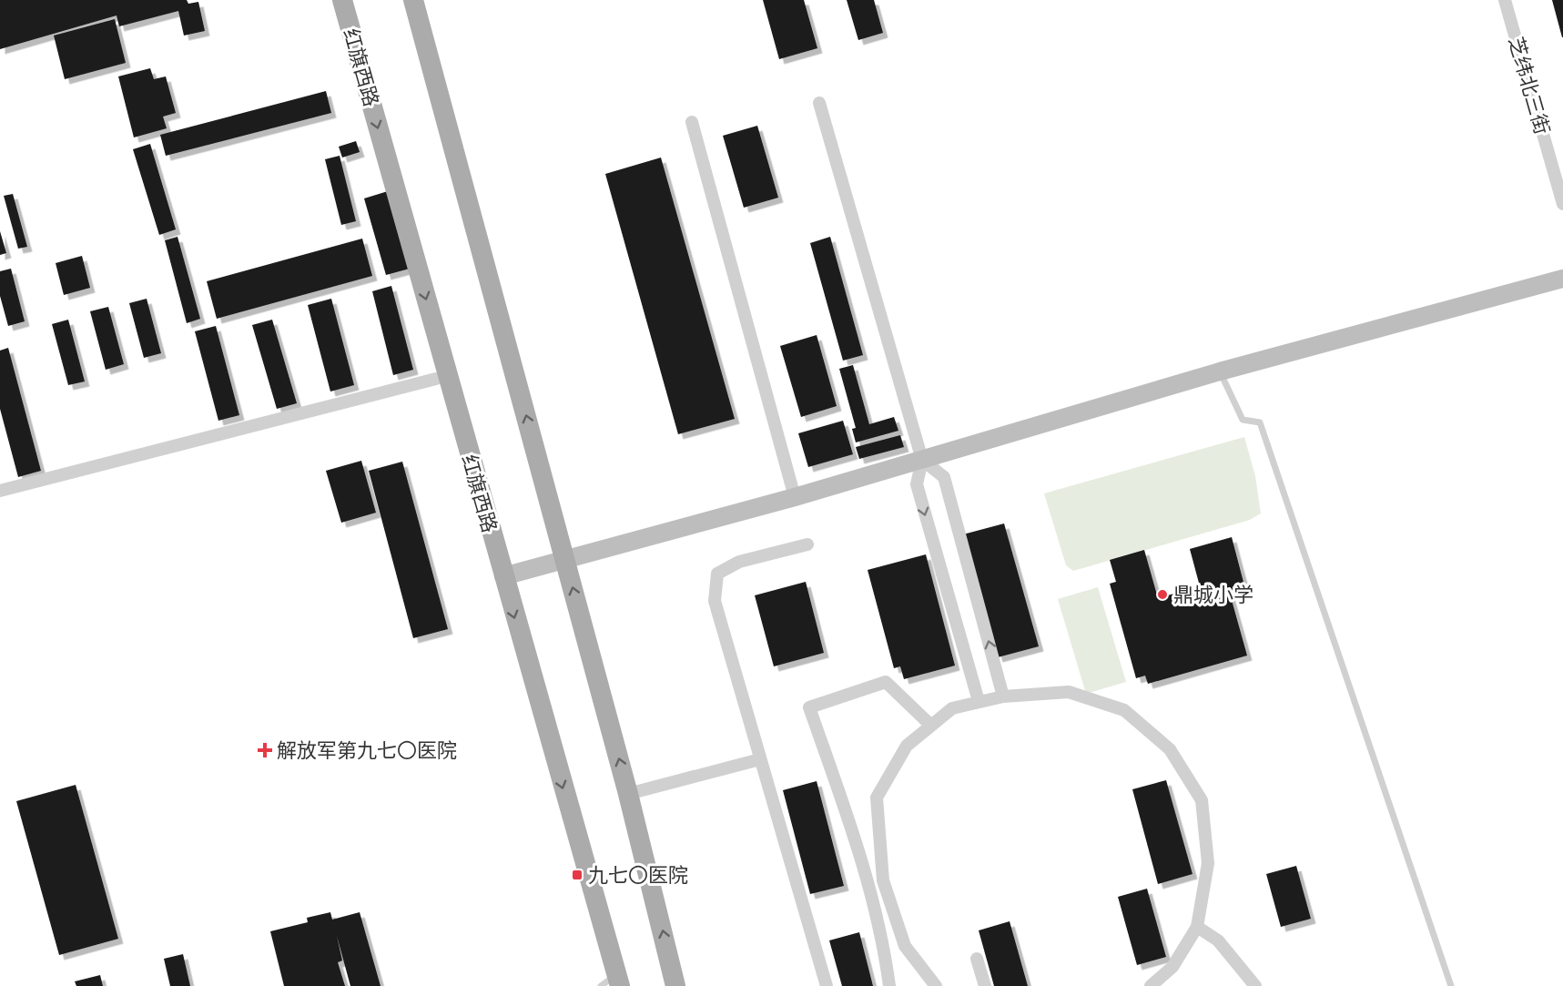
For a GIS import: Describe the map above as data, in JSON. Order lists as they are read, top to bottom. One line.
{"streets":{"main road":["红旗西路"],"street":["芝纬北三街"]},"places":{"other":["鼎城小学"],"health":["解放军第九七〇医院"],"transit":["九七〇医院"]}}
